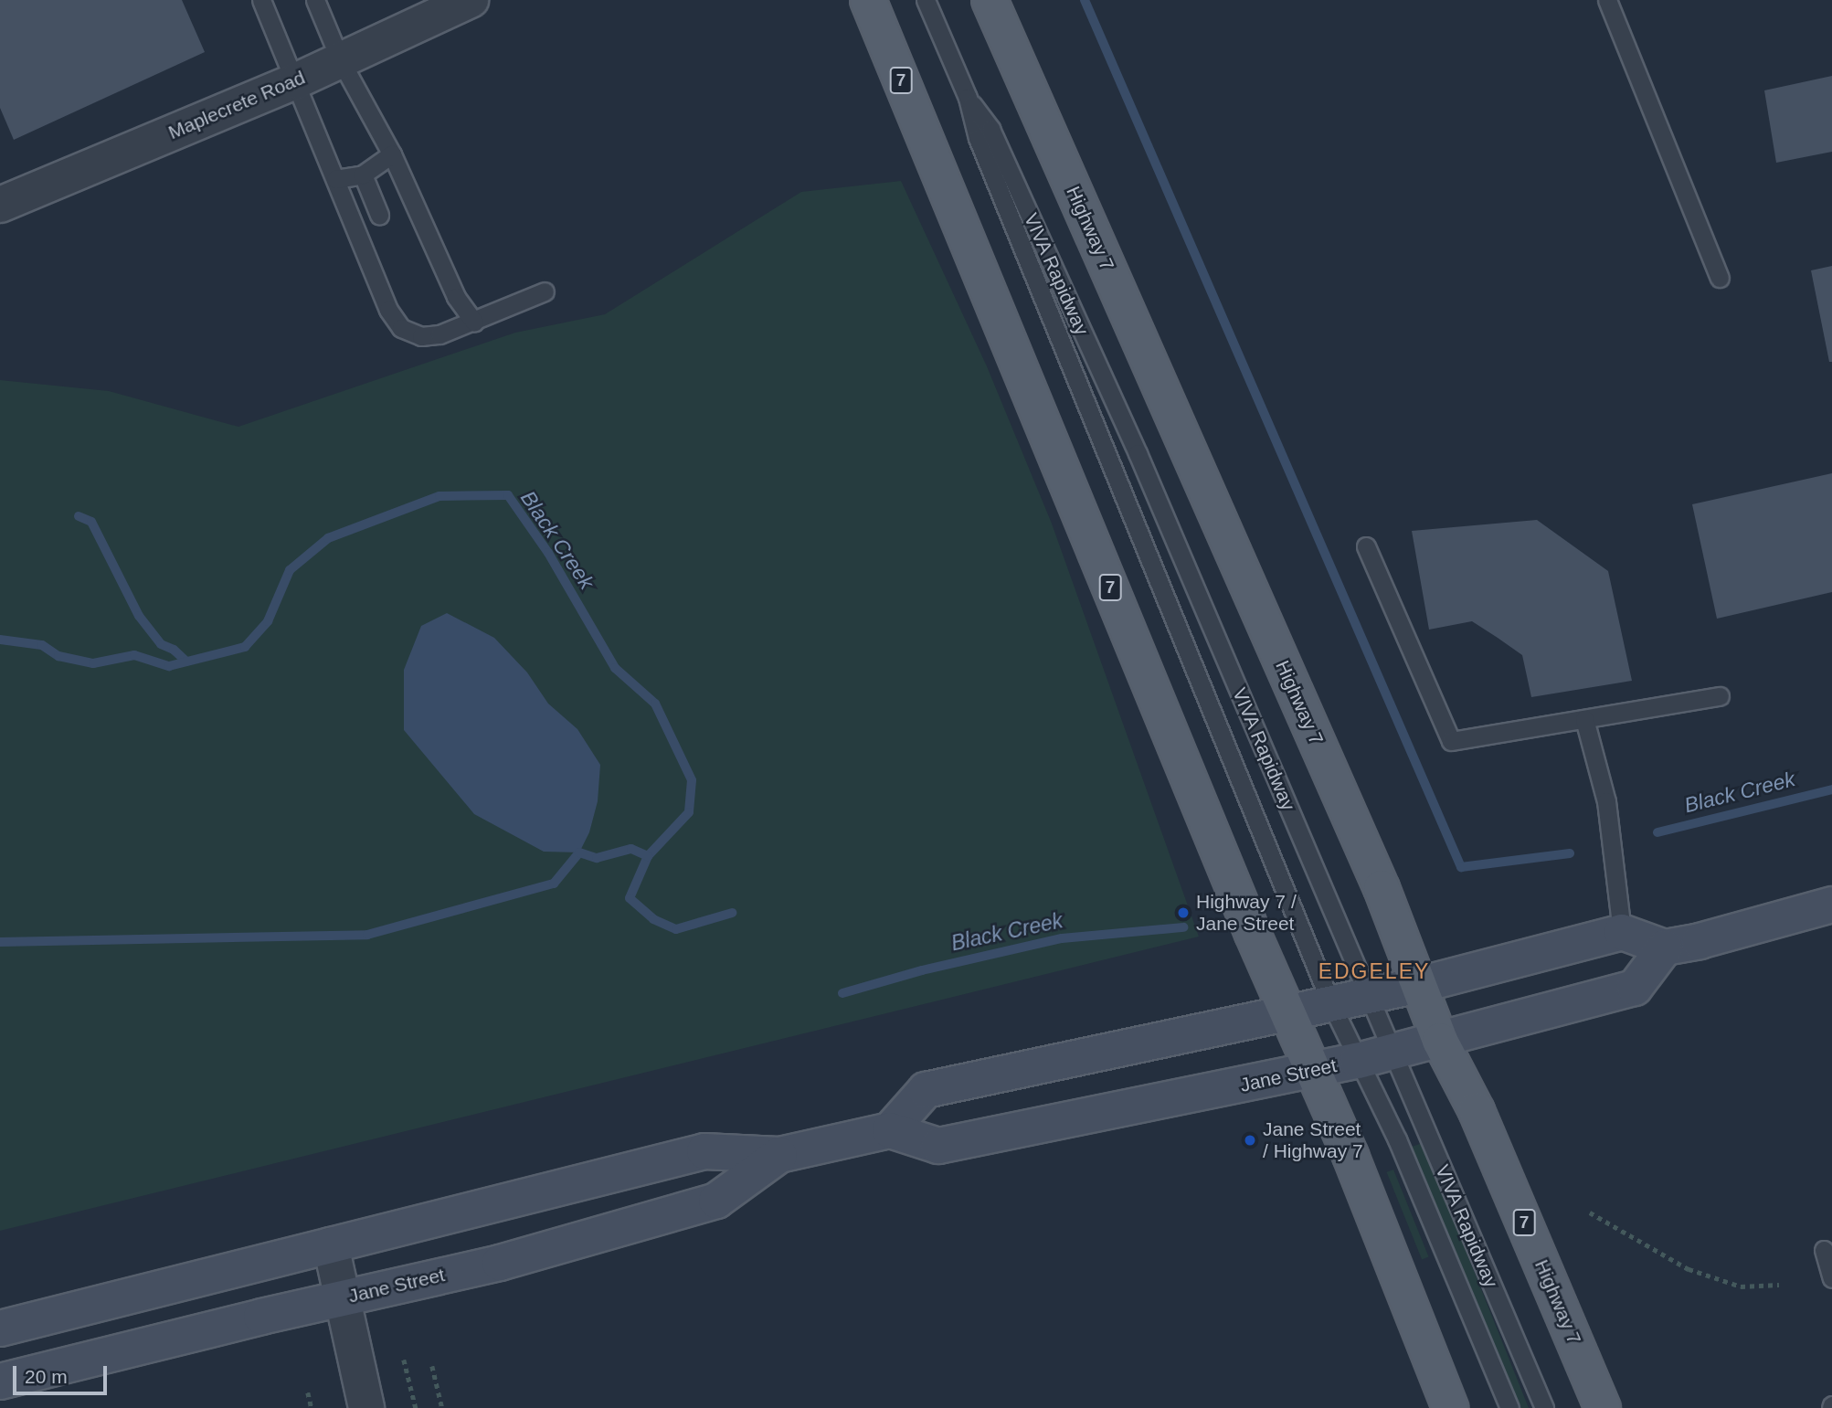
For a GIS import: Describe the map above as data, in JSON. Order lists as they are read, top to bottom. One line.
{"streets":{"main road":["7","Highway 7","Jane Street"],"street":["Maplecrete Road"],"lane":["VIVA Rapidway"]},"crossings":[["7","Jane Street"],["Highway 7","Jane Street"],["VIVA Rapidway","Jane Street"]],"districts":["EDGELEY"],"water":["Black Creek"],"places":["Highway 7 / Jane Street","Jane Street / Highway 7"],"scale_bar":"20 m"}
